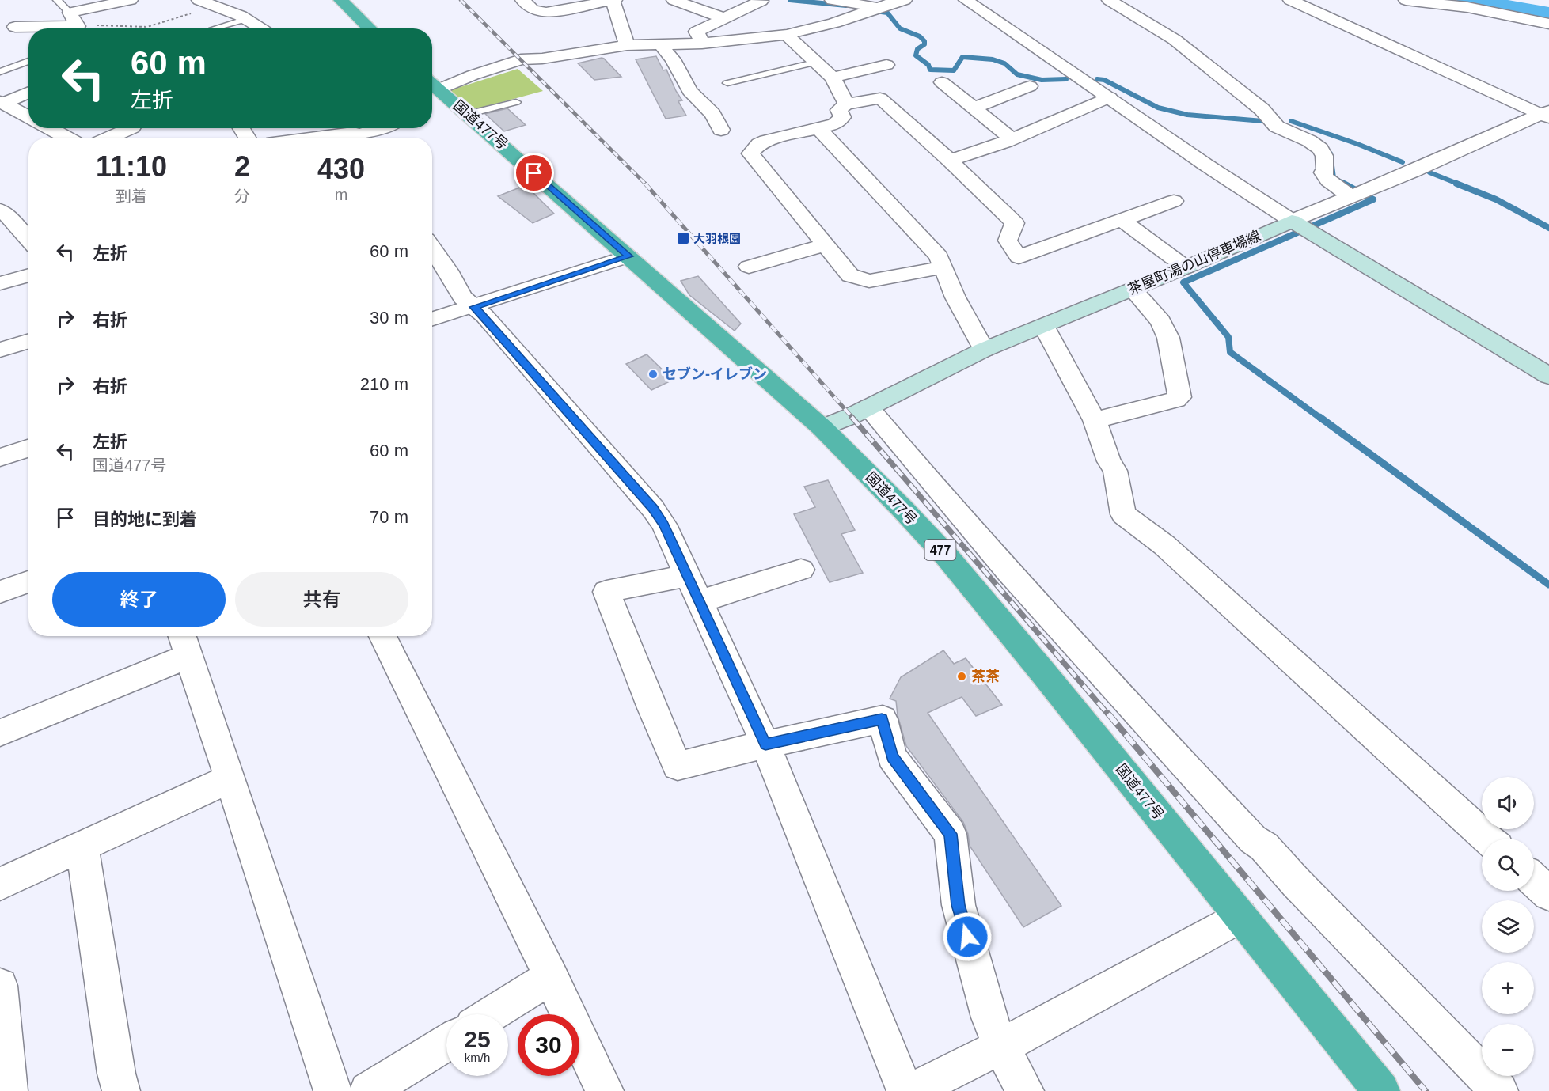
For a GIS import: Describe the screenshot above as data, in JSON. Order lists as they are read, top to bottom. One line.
{"streets":{"highway":["国道477号","477"],"main road":["茶屋町湯の山停車場線"]},"crossings":[["国道477号","茶屋町湯の山停車場線"]],"places":{"transit":["大羽根園"],"other":["セブン-イレブン","茶茶"]},"page":{"turn":["60 m","左折"],"eta":["11:10","到着","2","分","430","m"],"list":[{"name":"左折","value":"60 m"},{"name":"右折","value":"30 m"},{"name":"右折","value":"210 m"},{"name":"左折","note":"国道477号","value":"60 m"},{"name":"目的地に到着","value":"70 m"}],"buttons":["終了","共有"],"map_buttons":["+","−"],"speed":"25 km/h","limit":"30"}}
